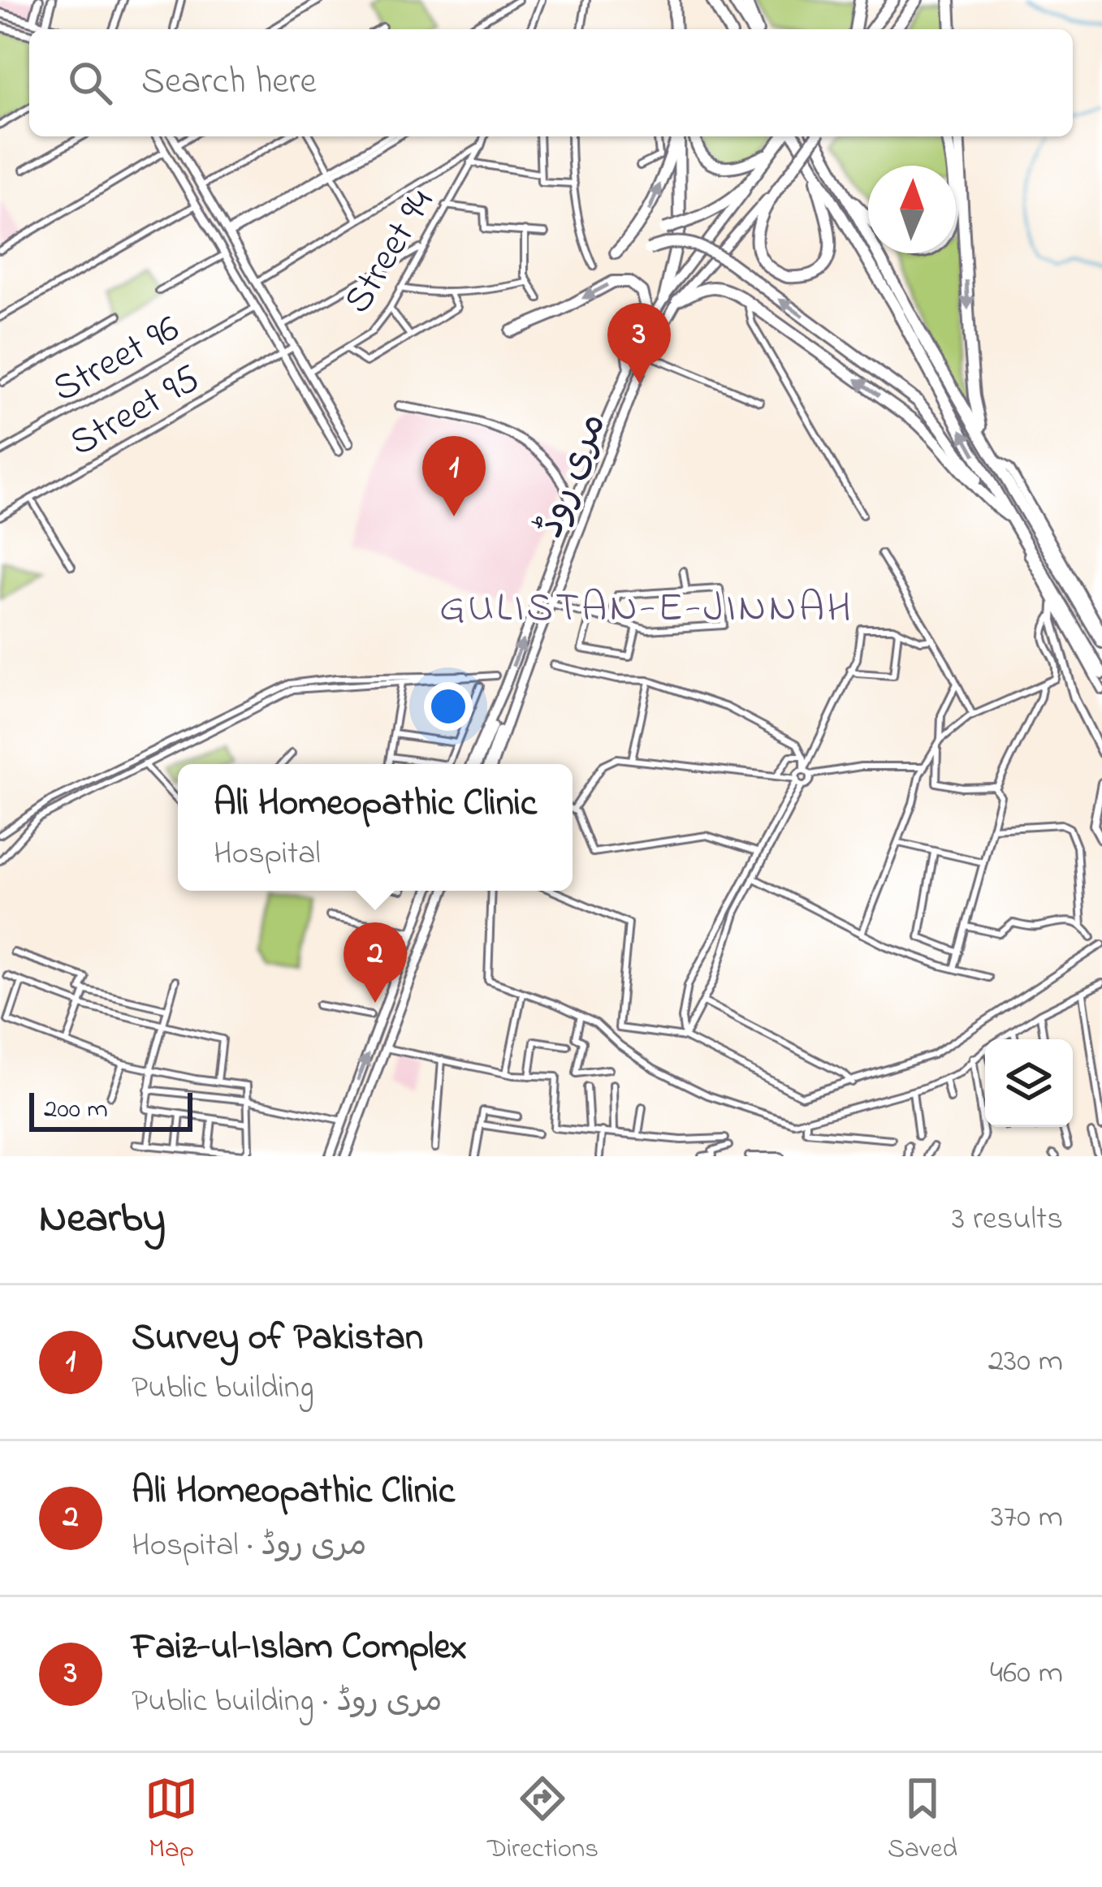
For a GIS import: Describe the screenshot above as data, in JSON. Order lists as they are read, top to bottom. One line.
{"streets":{"highway":["مری روڈ"],"street":["Street 94","Street 96","Street 95"]},"districts":["GULISTAN-E-JINNAH"],"scale_bar":"200 m","north":"top","page":{"search":"Search here","pins":["3","1","2"],"popup":["Ali Homeopathic Clinic","Hospital"],"scale":"200 m","heading":["Nearby","3 results"],"list":[{"mark":"1","name":"Survey of Pakistan","note":"Public building","value":"230 m"},{"mark":"2","name":"Ali Homeopathic Clinic","note":"Hospital · مری روڈ","value":"370 m"},{"mark":"3","name":"Faiz-ul-Islam Complex","note":"Public building · مری روڈ","value":"460 m"}],"nav":["Map","Directions","Saved"]}}
